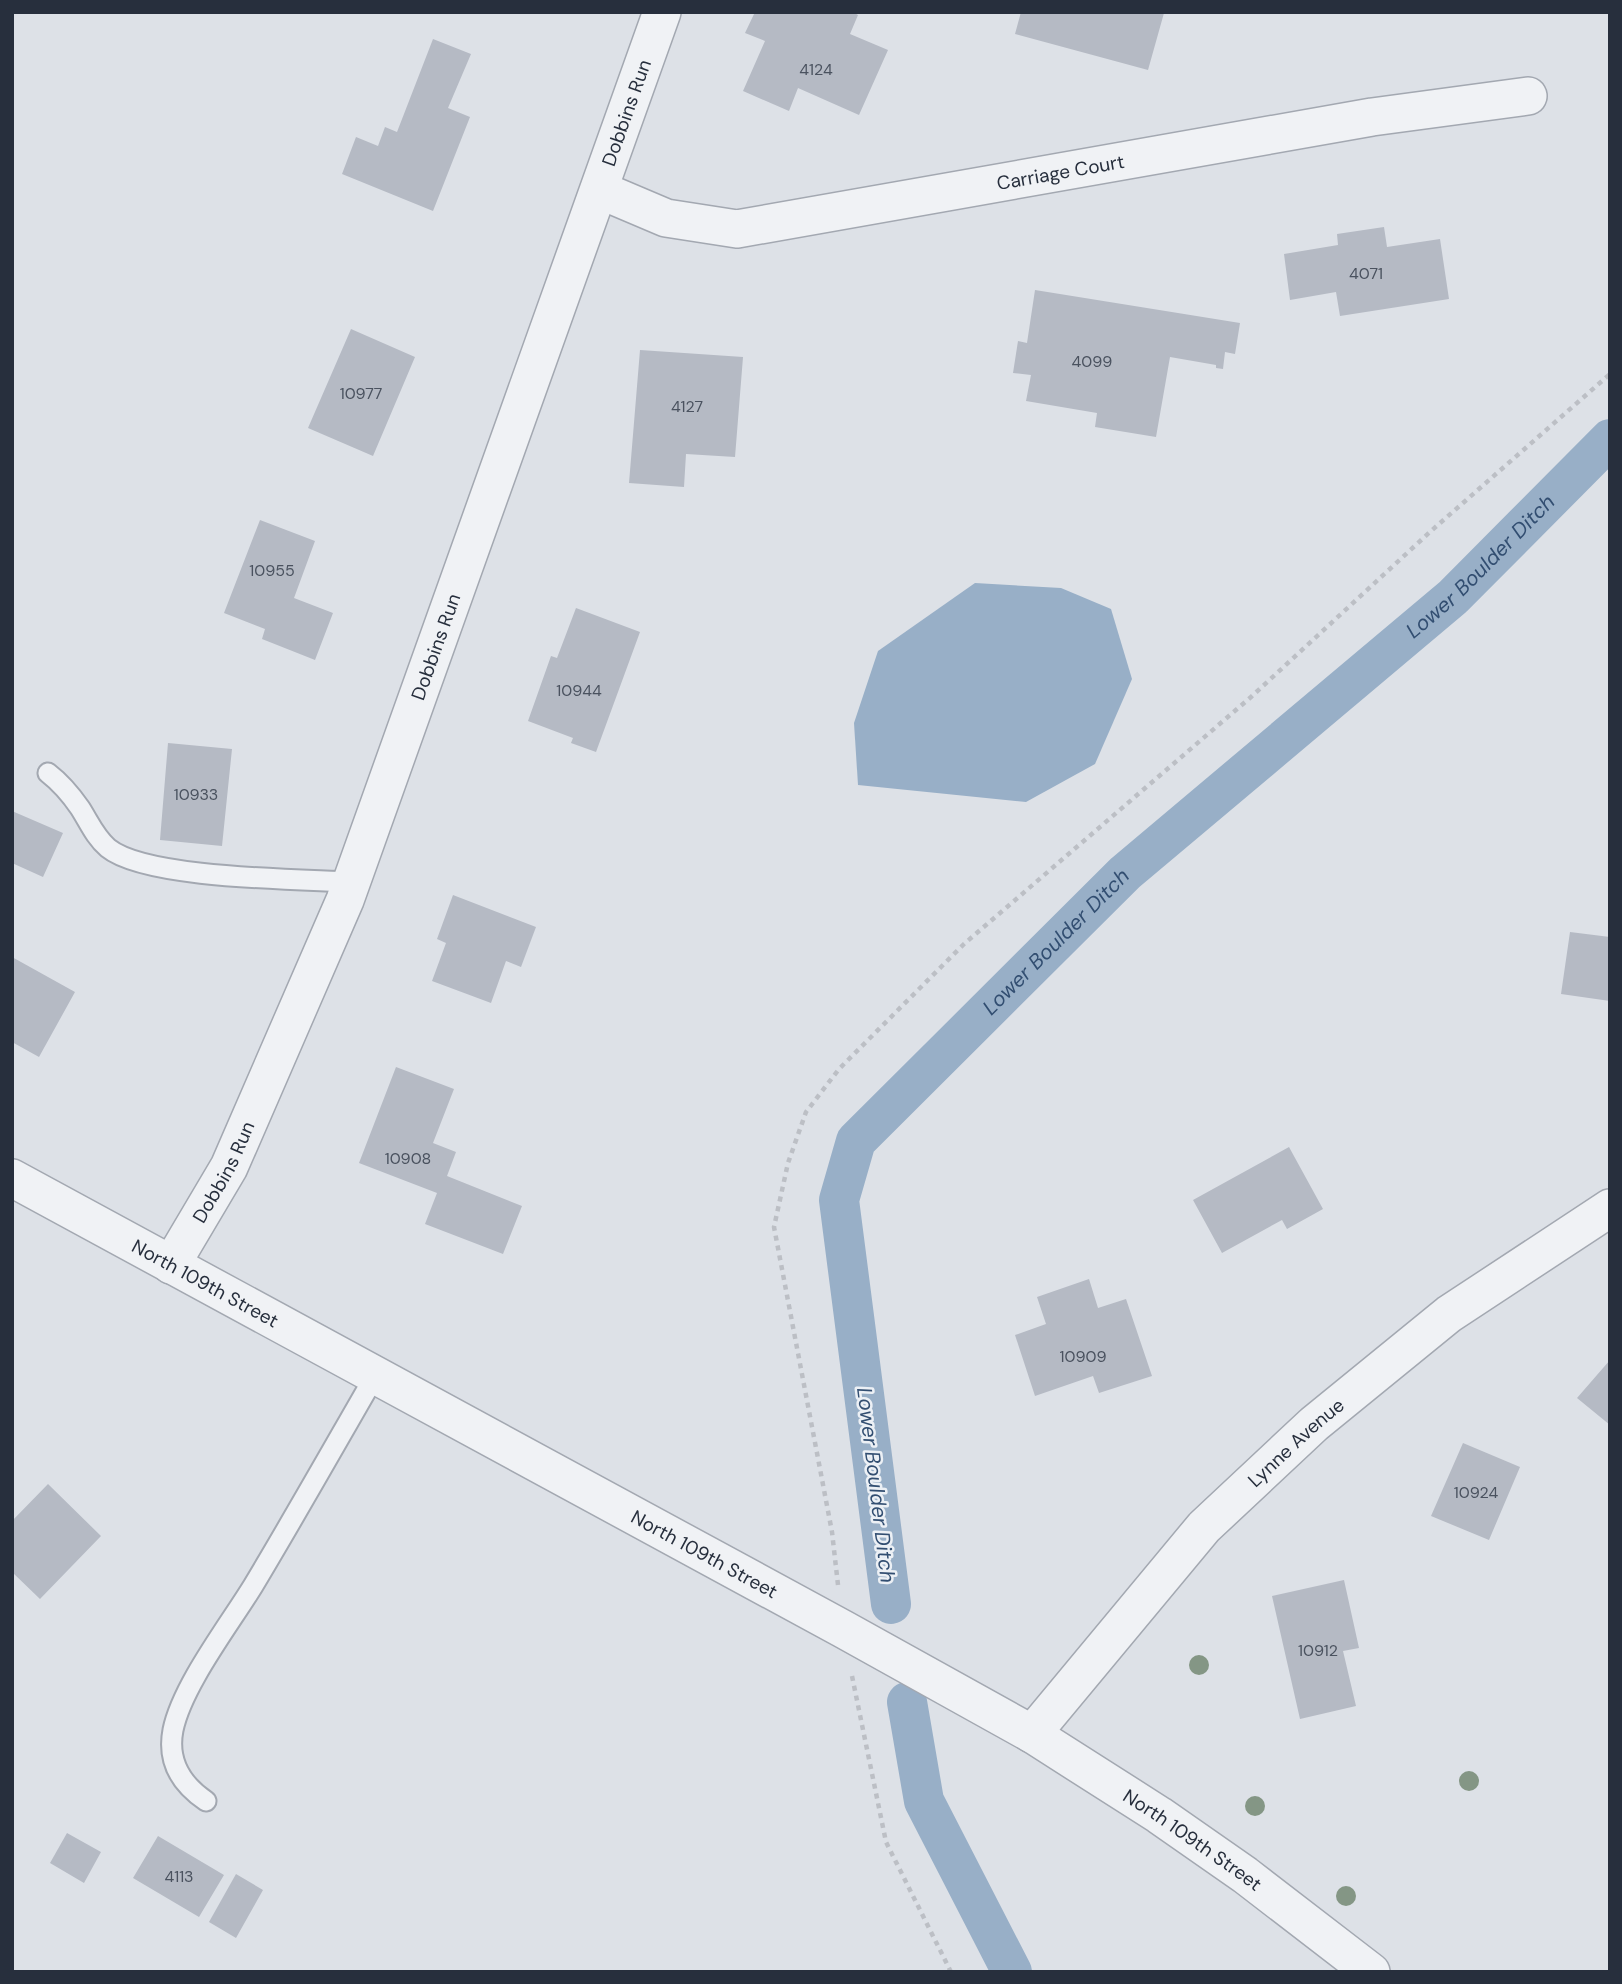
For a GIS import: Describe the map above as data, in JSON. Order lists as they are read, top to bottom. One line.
{"streets":{"street":["Dobbins Run","Carriage Court","North 109th Street","Lynne Avenue"]},"crossings":[["Dobbins Run","Carriage Court"],["Dobbins Run","North 109th Street"],["North 109th Street","Lynne Avenue"]],"water":["Lower Boulder Ditch"],"house_numbers":["4124","4071","4099","10977","4127","10955","10944","10933","10908","10909","10924","10912","4113"]}
